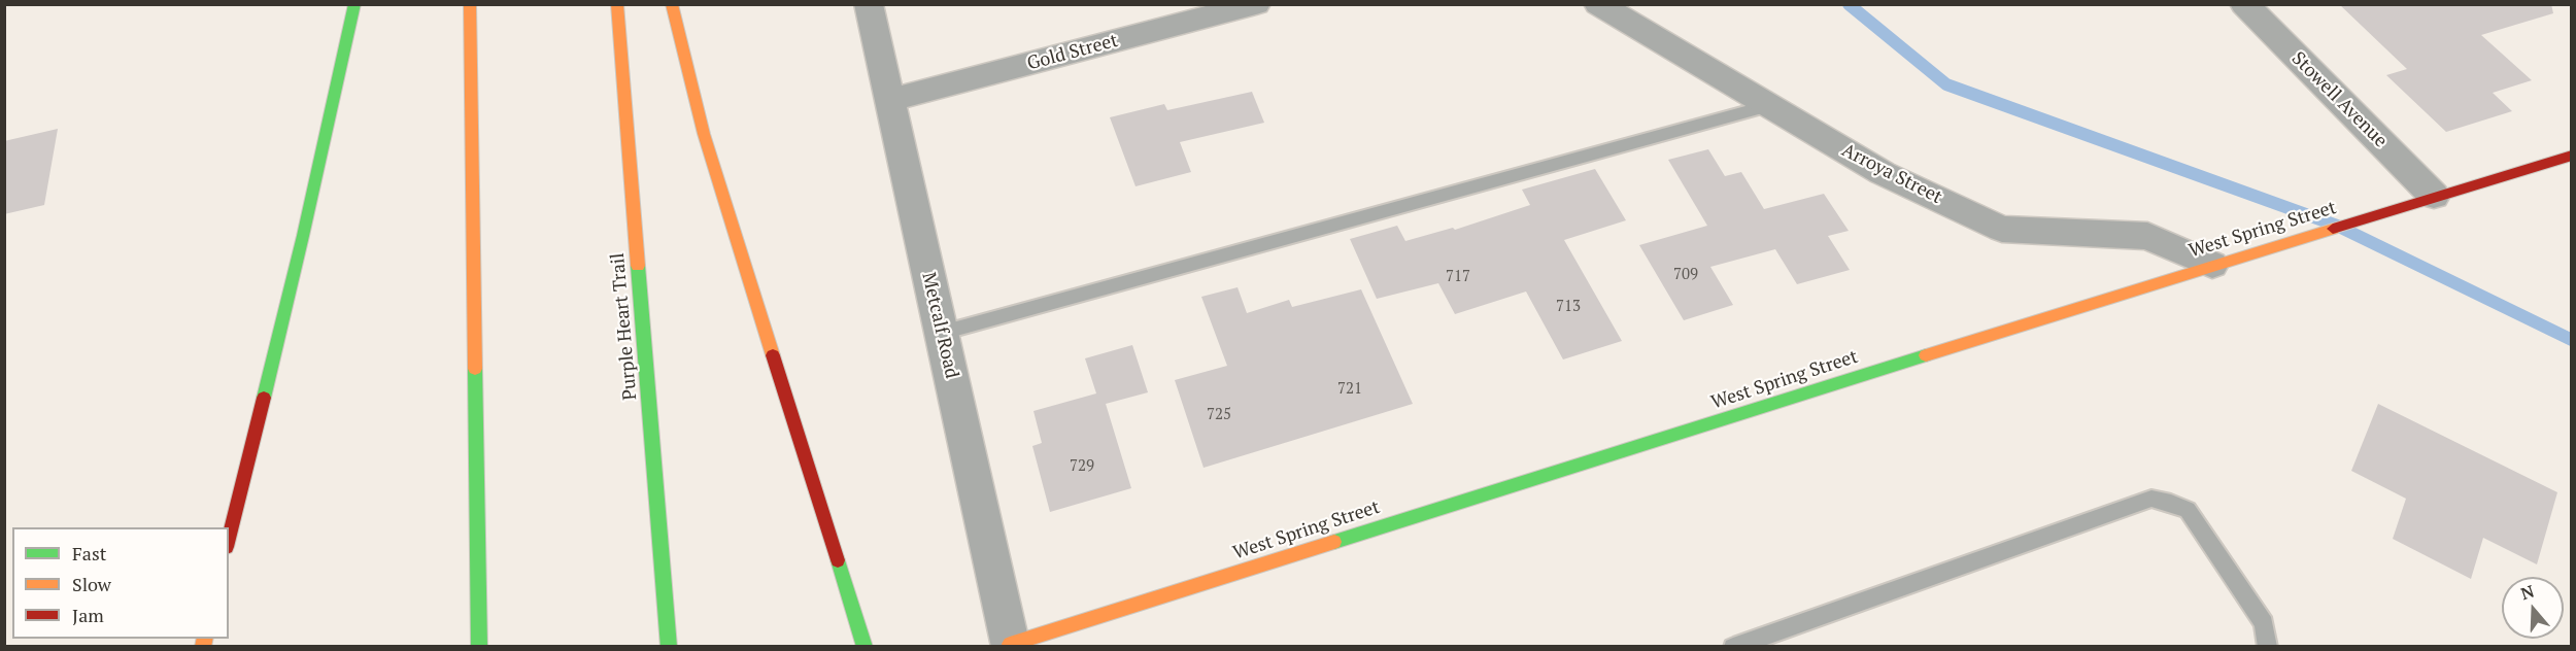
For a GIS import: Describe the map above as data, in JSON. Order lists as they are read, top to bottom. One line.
{"streets":{"main road":["West Spring Street","Purple Heart Trail"],"street":["Gold Street","Stowell Avenue","Arroya Street","Metcalf Road"]},"crossings":[["Gold Street","Metcalf Road"],["Stowell Avenue","West Spring Street"],["Arroya Street","West Spring Street"],["West Spring Street","Metcalf Road"]],"house_numbers":["709","717","713","721","725","729"],"legend":["Fast","Slow","Jam"],"north":"top"}
